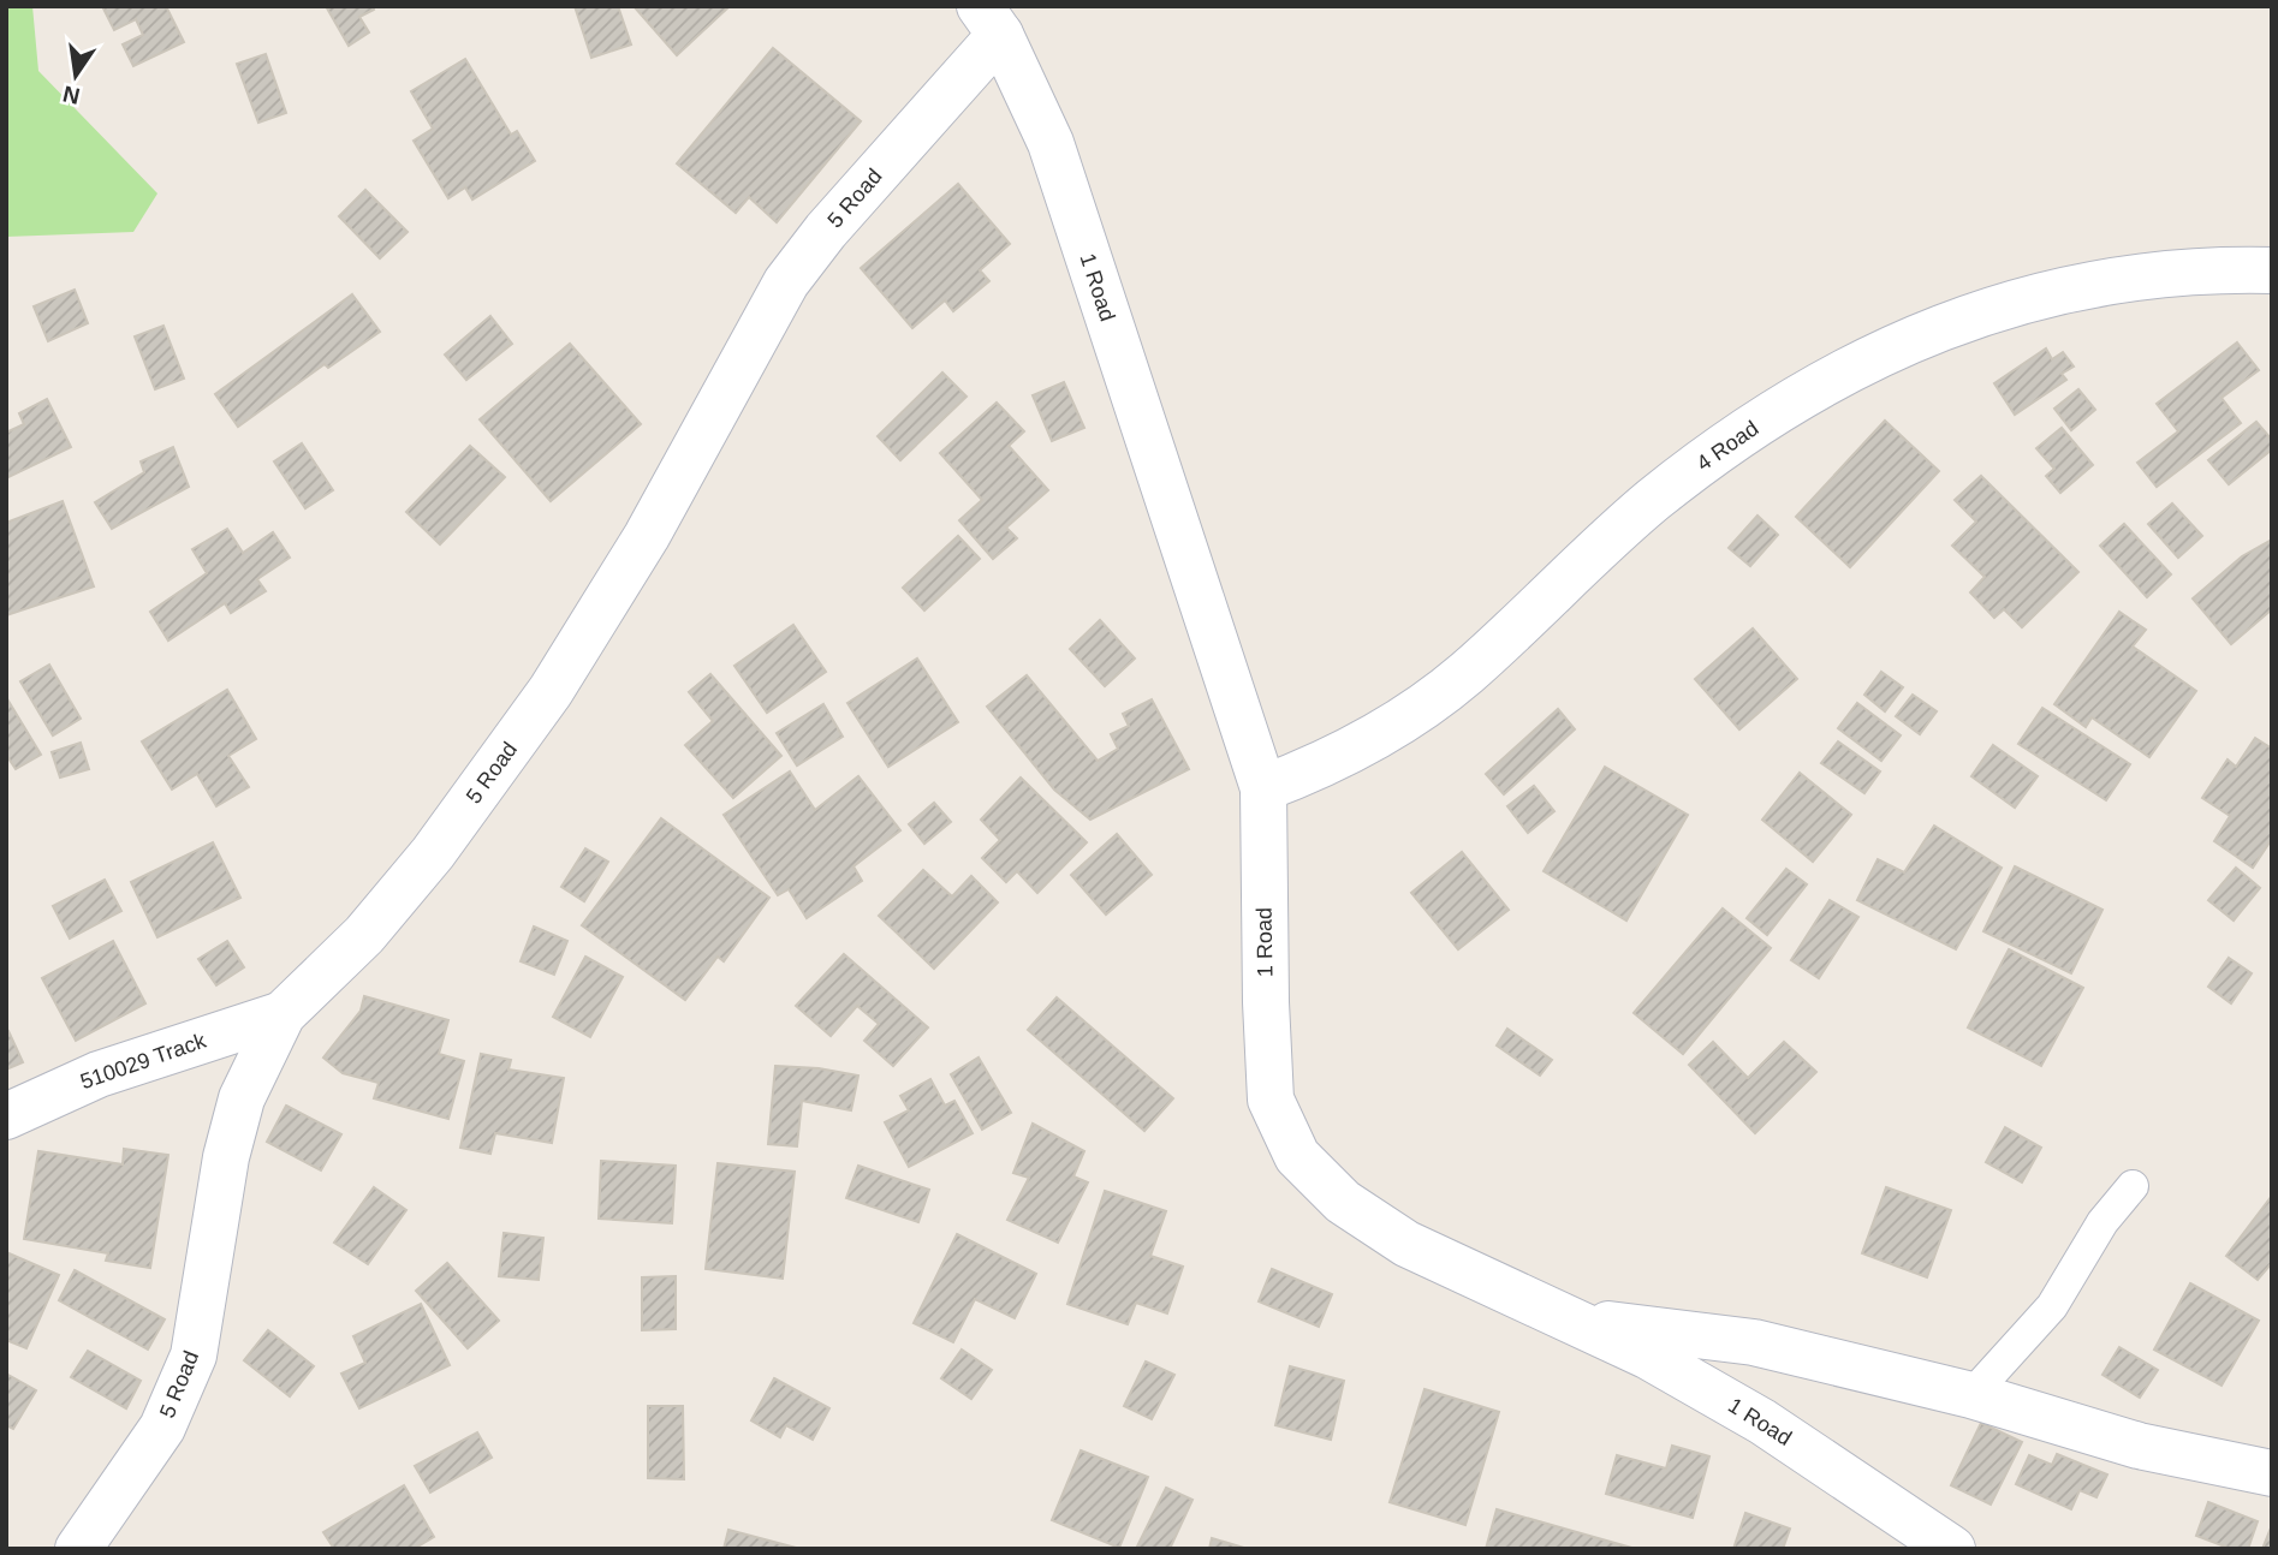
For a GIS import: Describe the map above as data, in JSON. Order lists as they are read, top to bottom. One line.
{"streets":{"street":["5 Road","1 Road","4 Road","510029 Track"]},"crossings":[["5 Road","1 Road"],["5 Road","510029 Track"],["1 Road","4 Road"]],"north":"bottom"}
